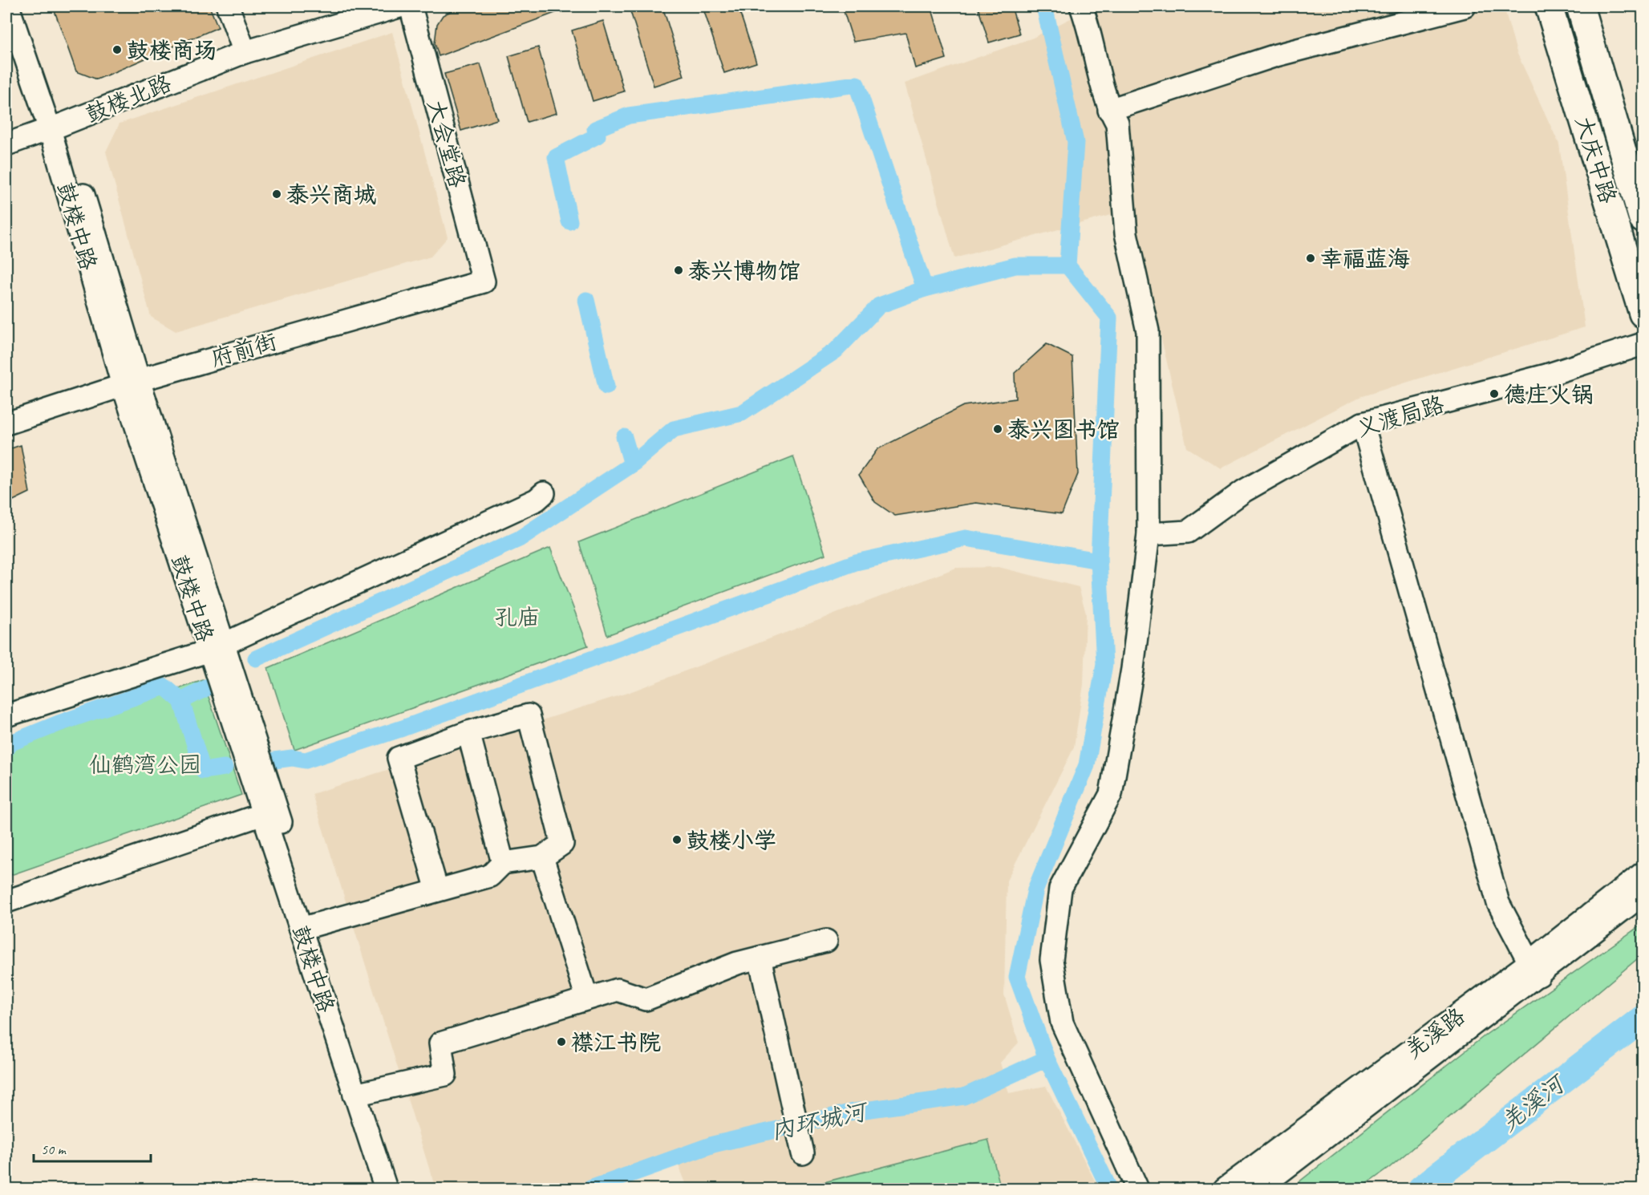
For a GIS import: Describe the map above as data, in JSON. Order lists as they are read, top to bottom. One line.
{"streets":{"main road":["大庆中路"],"street":["鼓楼北路","大会堂路","鼓楼中路","府前街","义渡局路","羌溪路"]},"crossings":[["鼓楼北路","鼓楼中路"],["大会堂路","府前街"],["鼓楼中路","府前街"]],"water":["羌溪河","内环城河"],"parks":["孔庙","仙鹤湾公园"],"places":["鼓楼商场","泰兴商城","幸福蓝海","泰兴博物馆","德庄火锅","泰兴图书馆","鼓楼小学","襟江书院"],"scale_bar":"50 m"}
